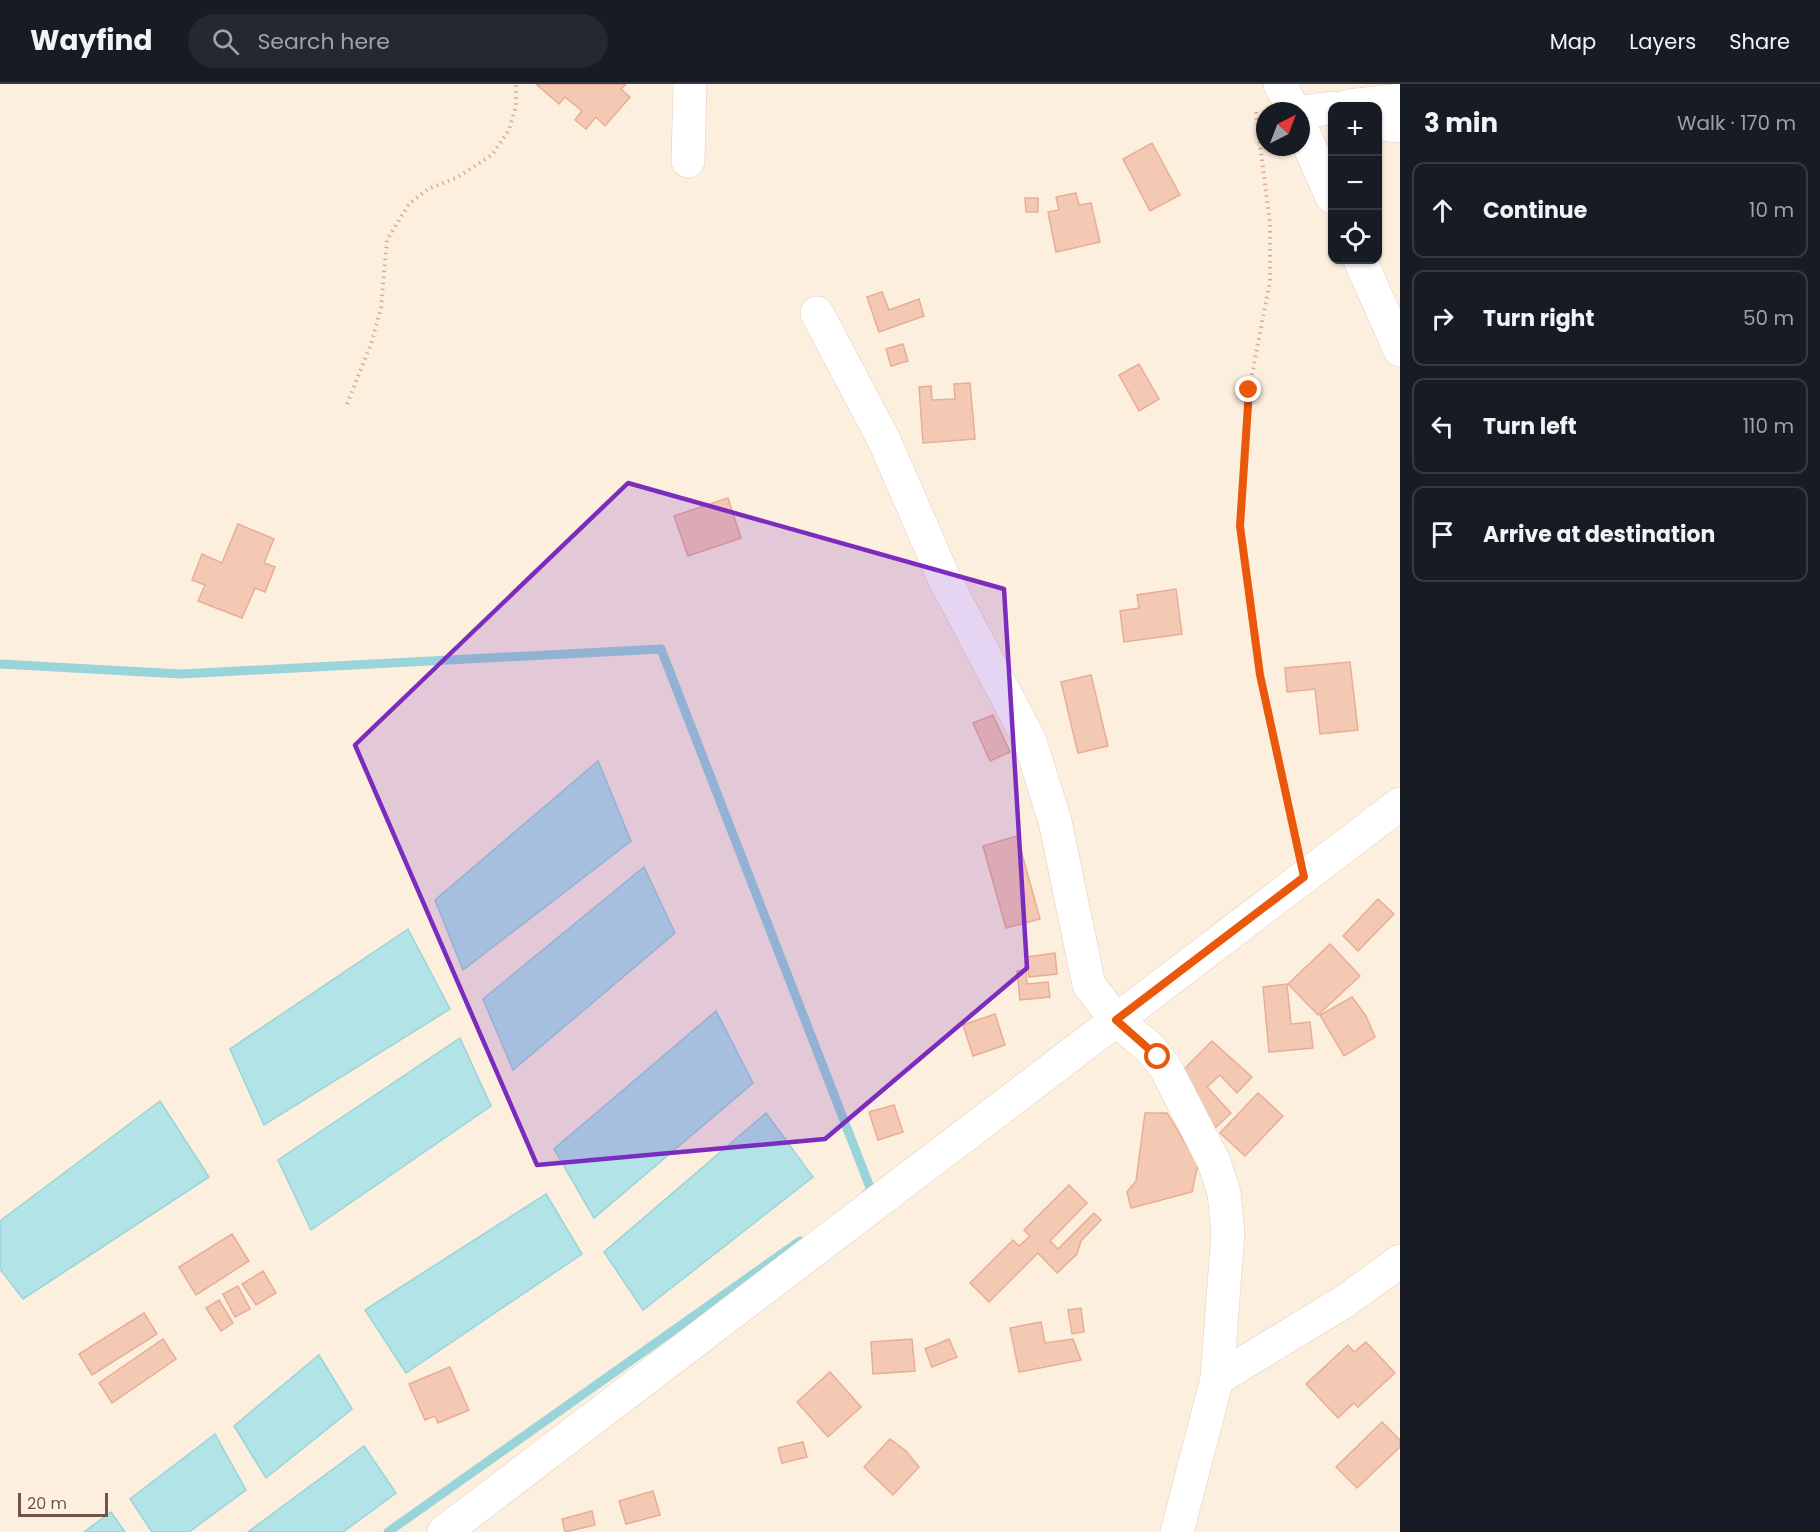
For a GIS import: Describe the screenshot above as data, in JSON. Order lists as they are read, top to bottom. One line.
{"scale_bar":"20 m","north":"top right","page":{"header":"Wayfind","search":"Search here","nav":["Map","Layers","Share"],"heading":["3 min","Walk · 170 m"],"map_buttons":["+","−"],"list":[["Continue","10 m"],["Turn right","50 m"],["Turn left","110 m"],"Arrive at destination"],"scale":"20 m"}}
